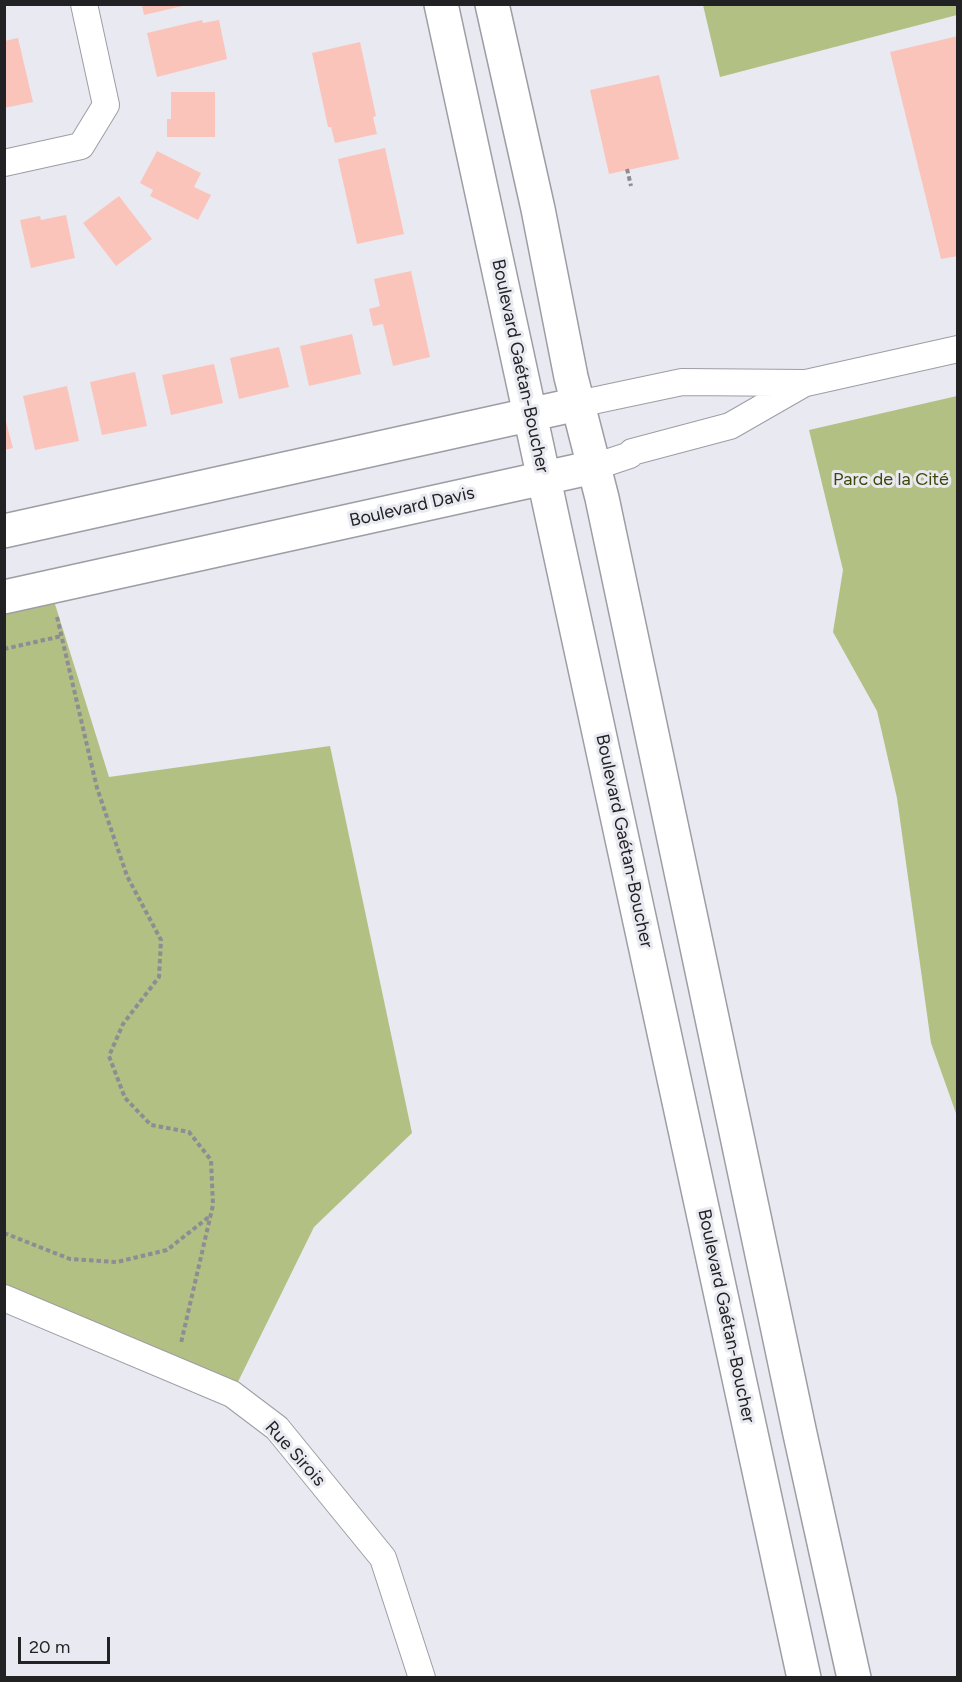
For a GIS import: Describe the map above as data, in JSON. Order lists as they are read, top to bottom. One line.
{"streets":{"main road":["Boulevard Gaétan-Boucher","Boulevard Davis"],"street":["Rue Sirois"]},"crossings":[["Boulevard Gaétan-Boucher","Boulevard Davis"]],"parks":["Parc de la Cité"],"scale_bar":"20 m"}
